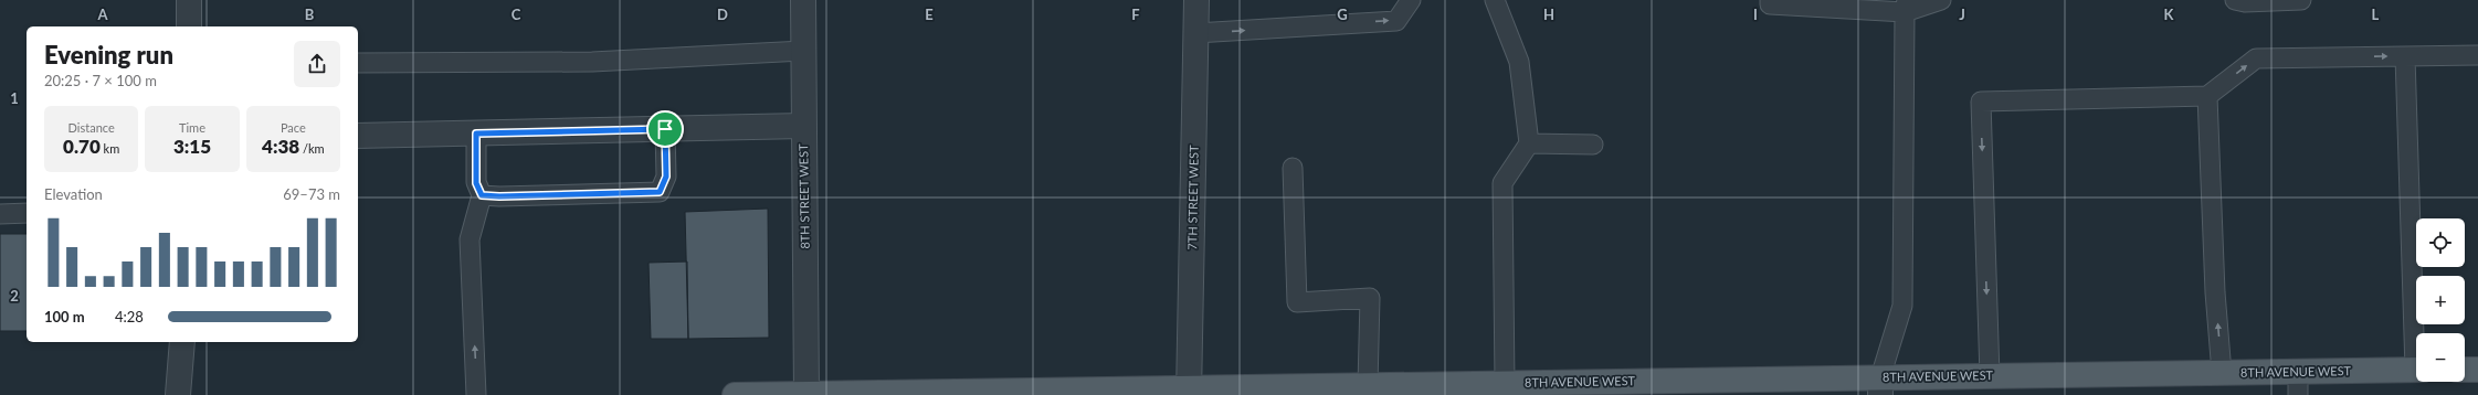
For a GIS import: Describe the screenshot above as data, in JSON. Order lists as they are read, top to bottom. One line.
{"streets":{"main road":["8TH AVENUE WEST"],"street":["8TH STREET WEST","7TH STREET WEST"]},"crossings":[["8TH STREET WEST","8TH AVENUE WEST"],["7TH STREET WEST","8TH AVENUE WEST"]],"page":{"heading":["Evening run","20:25 · 7 × 100 m"],"stats":[["Distance","0.70 km"],["Time","3:15"],["Pace","4:38 /km"]],"chart":["Elevation","69–73 m"],"map_buttons":["+","−"],"list":[{"name":"100 m","note":"4:28"}]},"grid":{"columns":["A","B","C","D","E","F","G","H","I","J","K","L"],"rows":["1","2"]}}
